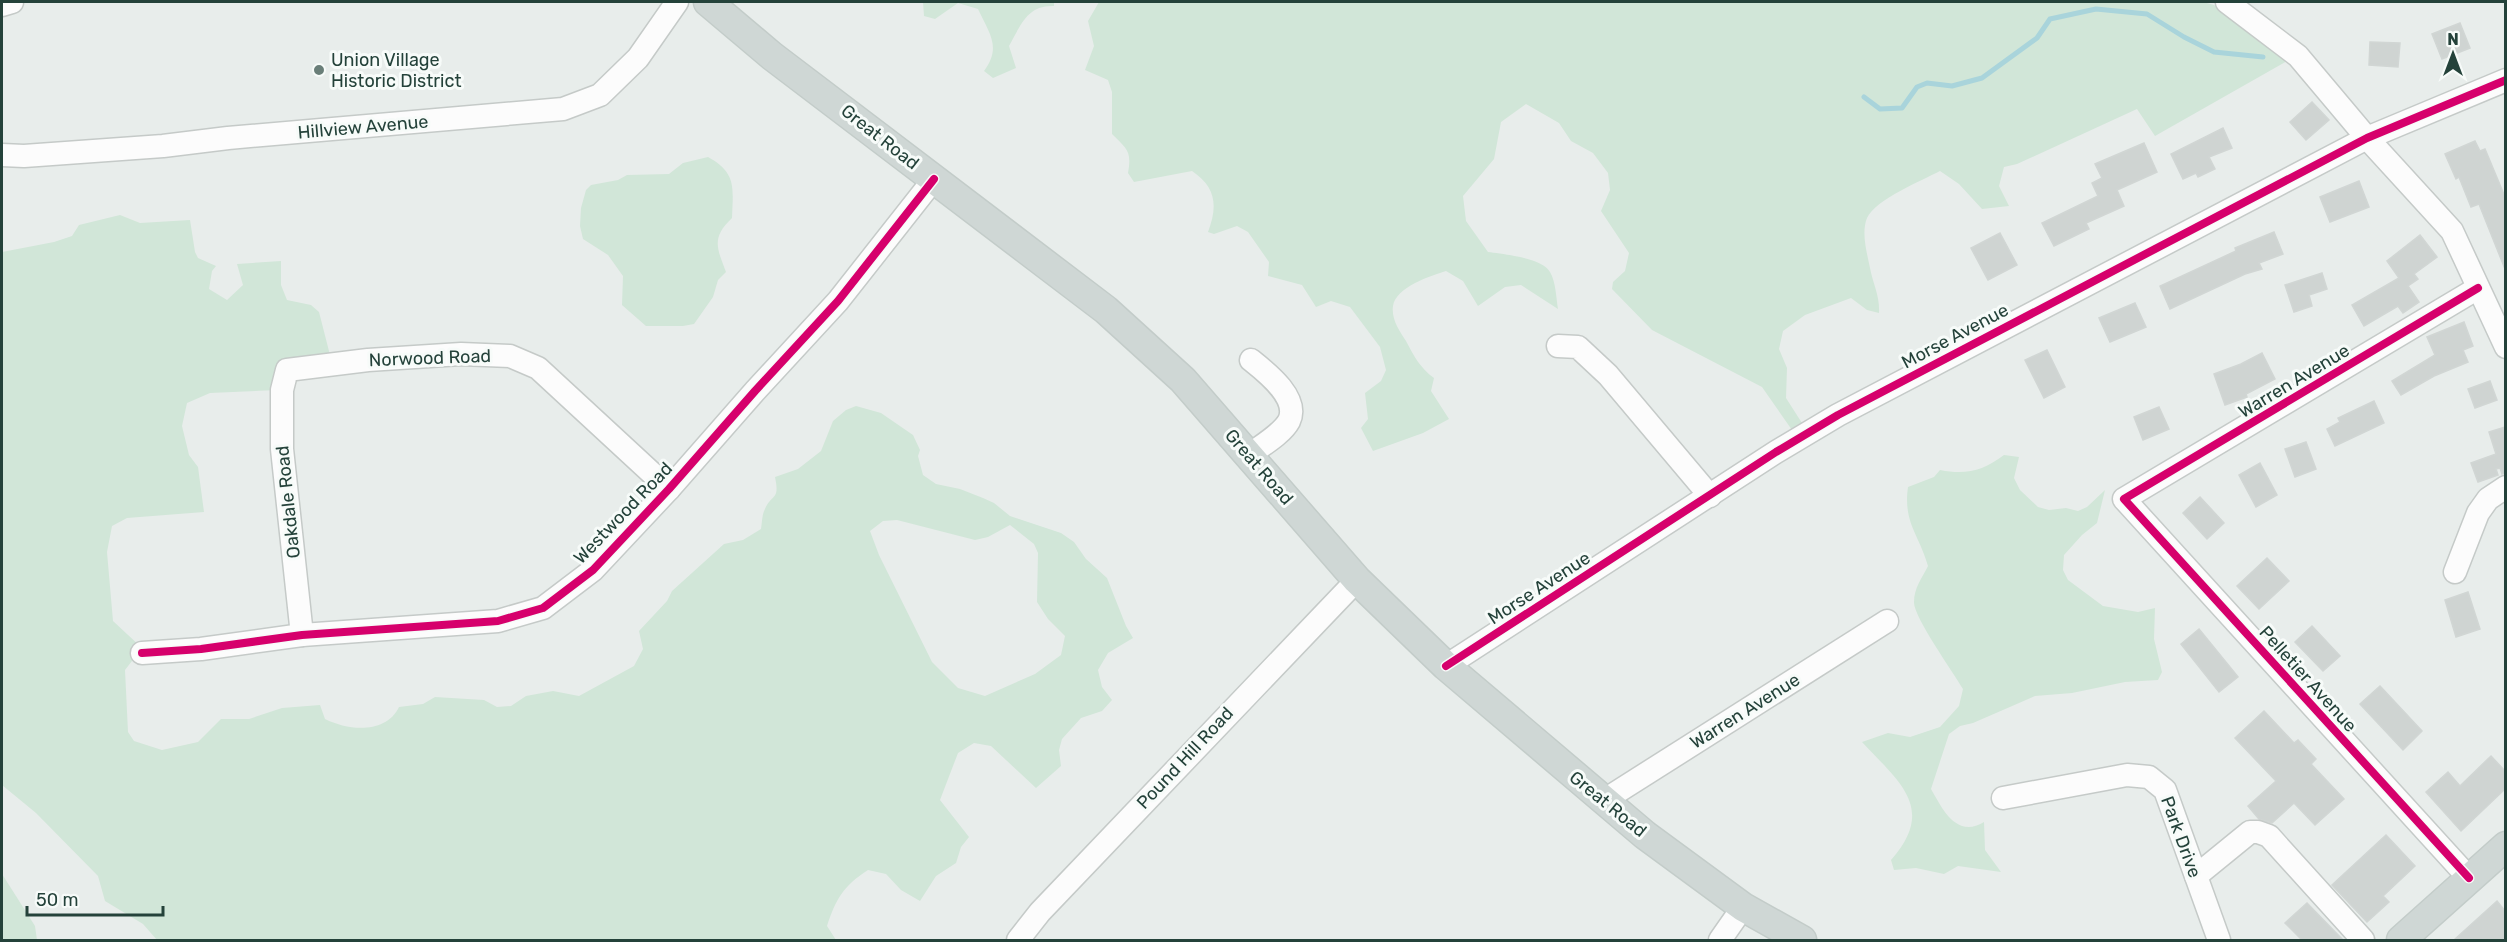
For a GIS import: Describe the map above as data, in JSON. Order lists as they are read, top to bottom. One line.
{"streets":{"main road":["Great Road"],"street":["Hillview Avenue","Morse Avenue","Norwood Road","Warren Avenue","Oakdale Road","Westwood Road","Pelletier Avenue","Pound Hill Road","Park Drive"]},"crossings":[["Great Road","Morse Avenue"],["Great Road","Warren Avenue"],["Great Road","Westwood Road"],["Great Road","Pound Hill Road"],["Norwood Road","Oakdale Road"],["Norwood Road","Westwood Road"],["Warren Avenue","Pelletier Avenue"],["Oakdale Road","Westwood Road"]],"places":["Union Village Historic District"],"scale_bar":"50 m","north":"top"}
